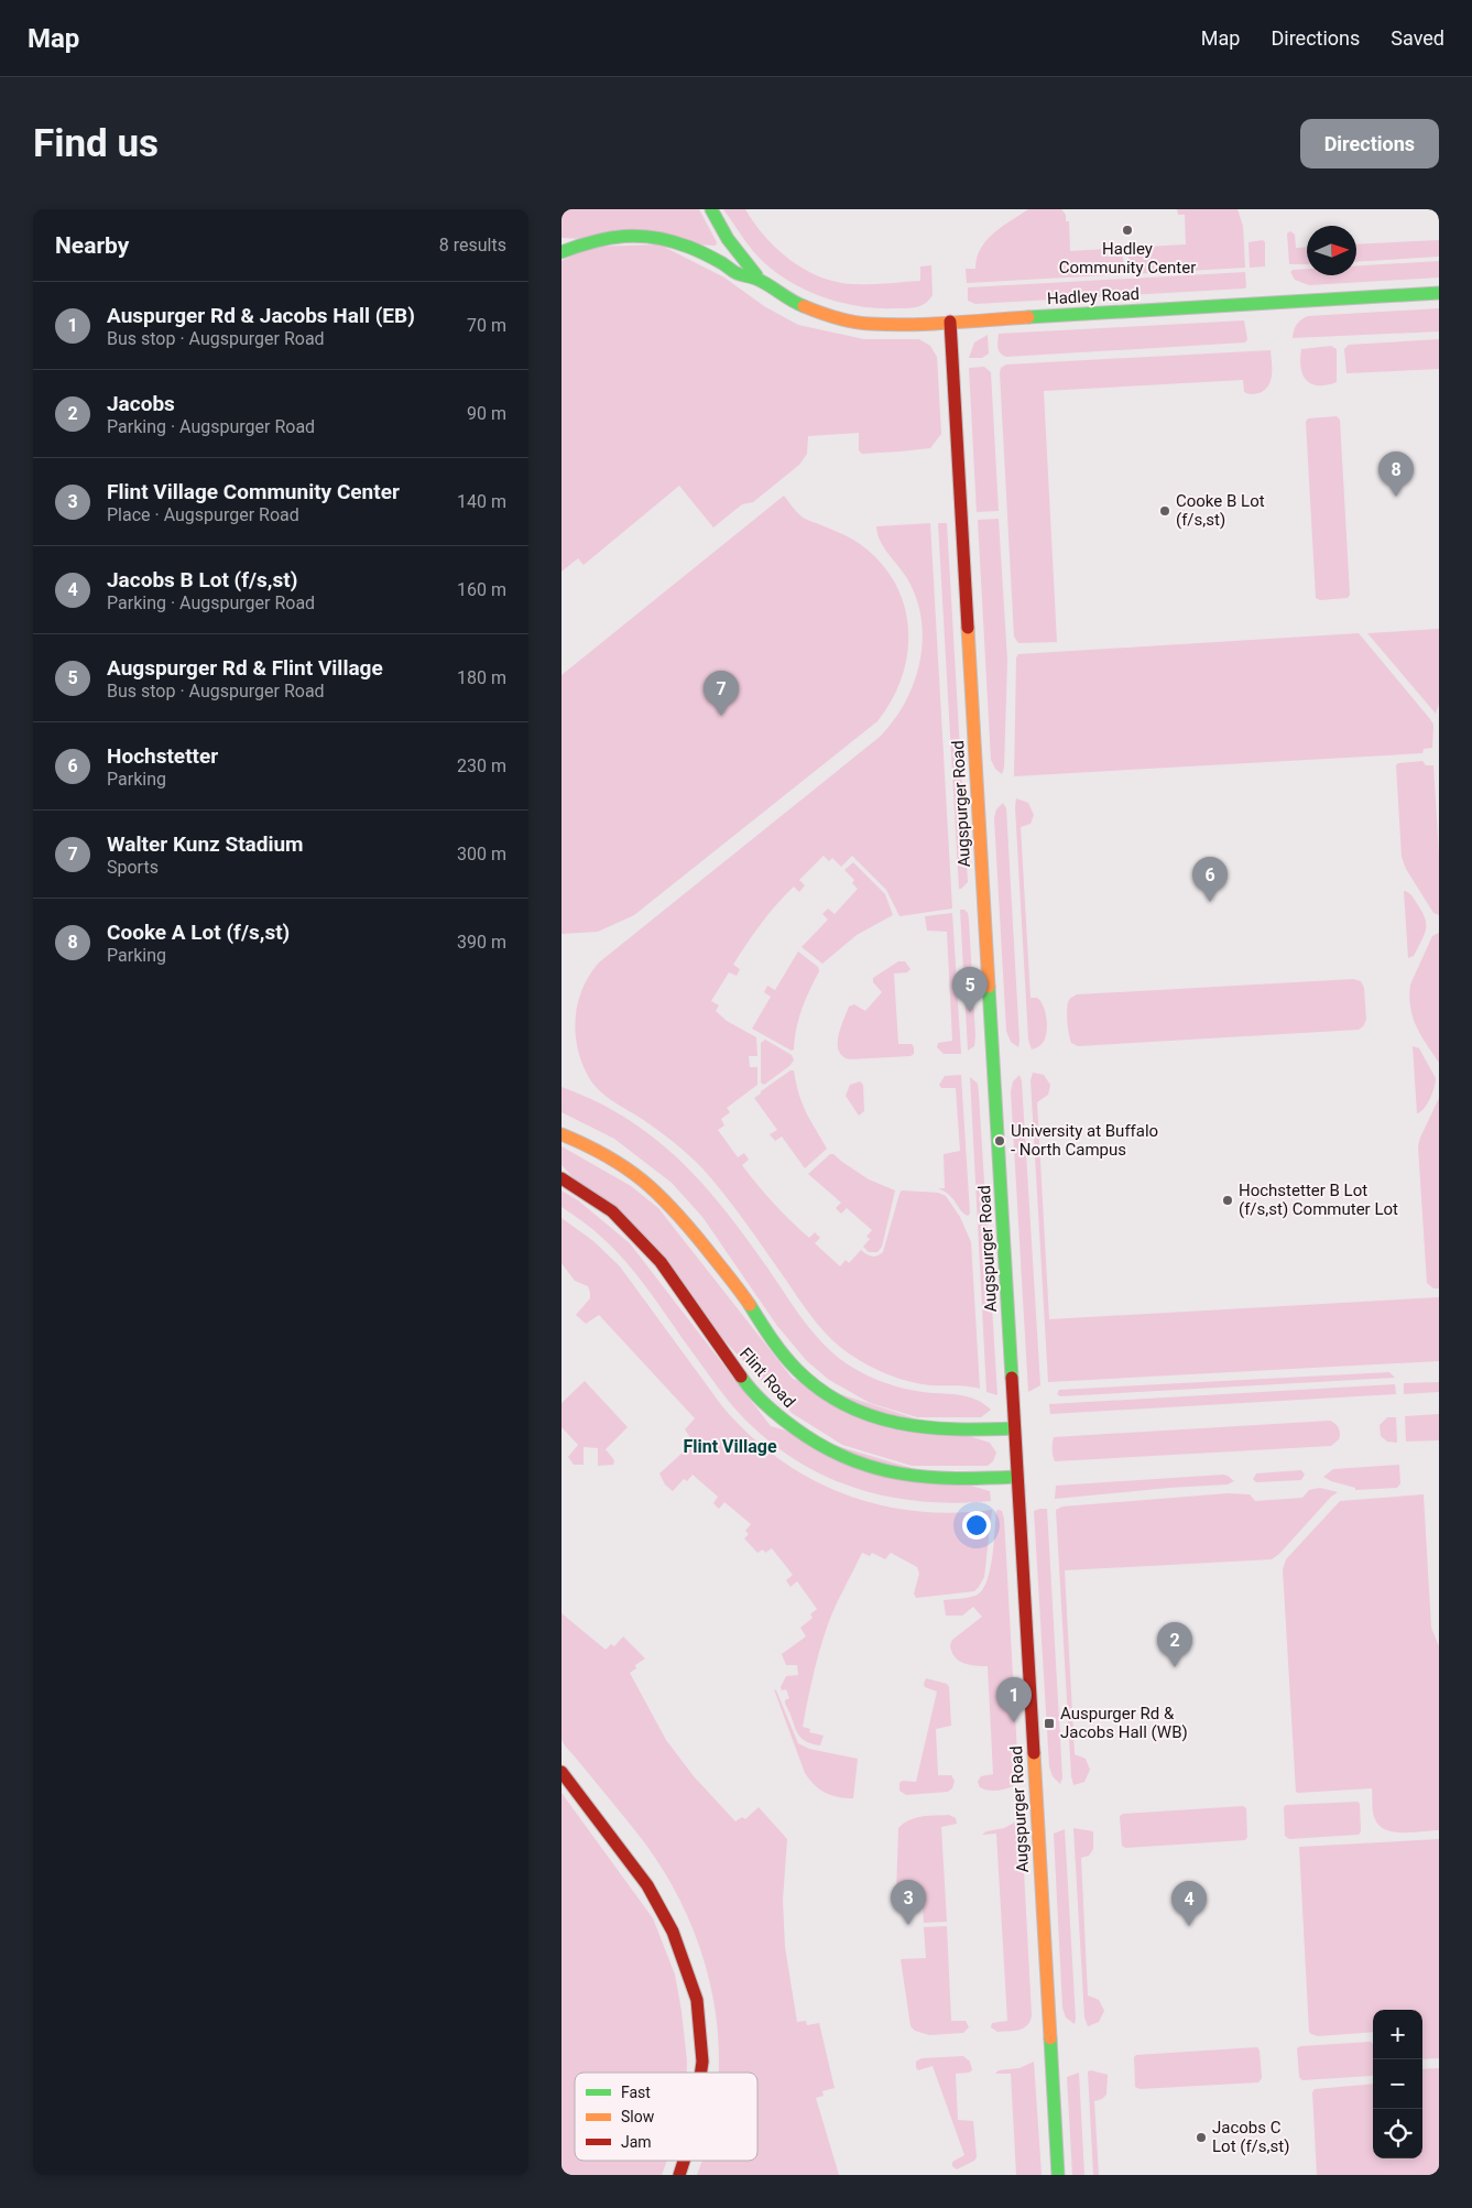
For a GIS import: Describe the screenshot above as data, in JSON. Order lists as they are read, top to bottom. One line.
{"streets":{"street":["Hadley Road","Augspurger Road","Flint Road"]},"crossings":[["Hadley Road","Augspurger Road"],["Augspurger Road","Flint Road"]],"districts":["Flint Village"],"places":{"other":["Hadley Community Center","Cooke B Lot (f/s,st)","University at Buffalo - North Campus","Hochstetter B Lot (f/s,st) Commuter Lot","Jacobs C Lot (f/s,st)"],"transit":["Auspurger Rd & Jacobs Hall (WB)"]},"legend":["Fast","Slow","Jam"],"north":"right","page":{"header":"Map","nav":["Map","Directions","Saved"],"buttons":"Directions","title":"Find us","heading":["Nearby","8 results"],"list":[{"mark":"1","name":"Auspurger Rd & Jacobs Hall (EB)","note":"Bus stop · Augspurger Road","value":"70 m"},{"mark":"2","name":"Jacobs","note":"Parking · Augspurger Road","value":"90 m"},{"mark":"3","name":"Flint Village Community Center","note":"Place · Augspurger Road","value":"140 m"},{"mark":"4","name":"Jacobs B Lot (f/s,st)","note":"Parking · Augspurger Road","value":"160 m"},{"mark":"5","name":"Augspurger Rd & Flint Village","note":"Bus stop · Augspurger Road","value":"180 m"},{"mark":"6","name":"Hochstetter","note":"Parking","value":"230 m"},{"mark":"7","name":"Walter Kunz Stadium","note":"Sports","value":"300 m"},{"mark":"8","name":"Cooke A Lot (f/s,st)","note":"Parking","value":"390 m"}],"pins":["8","7","6","5","2","1","3","4"],"map_buttons":["+","−"]}}
